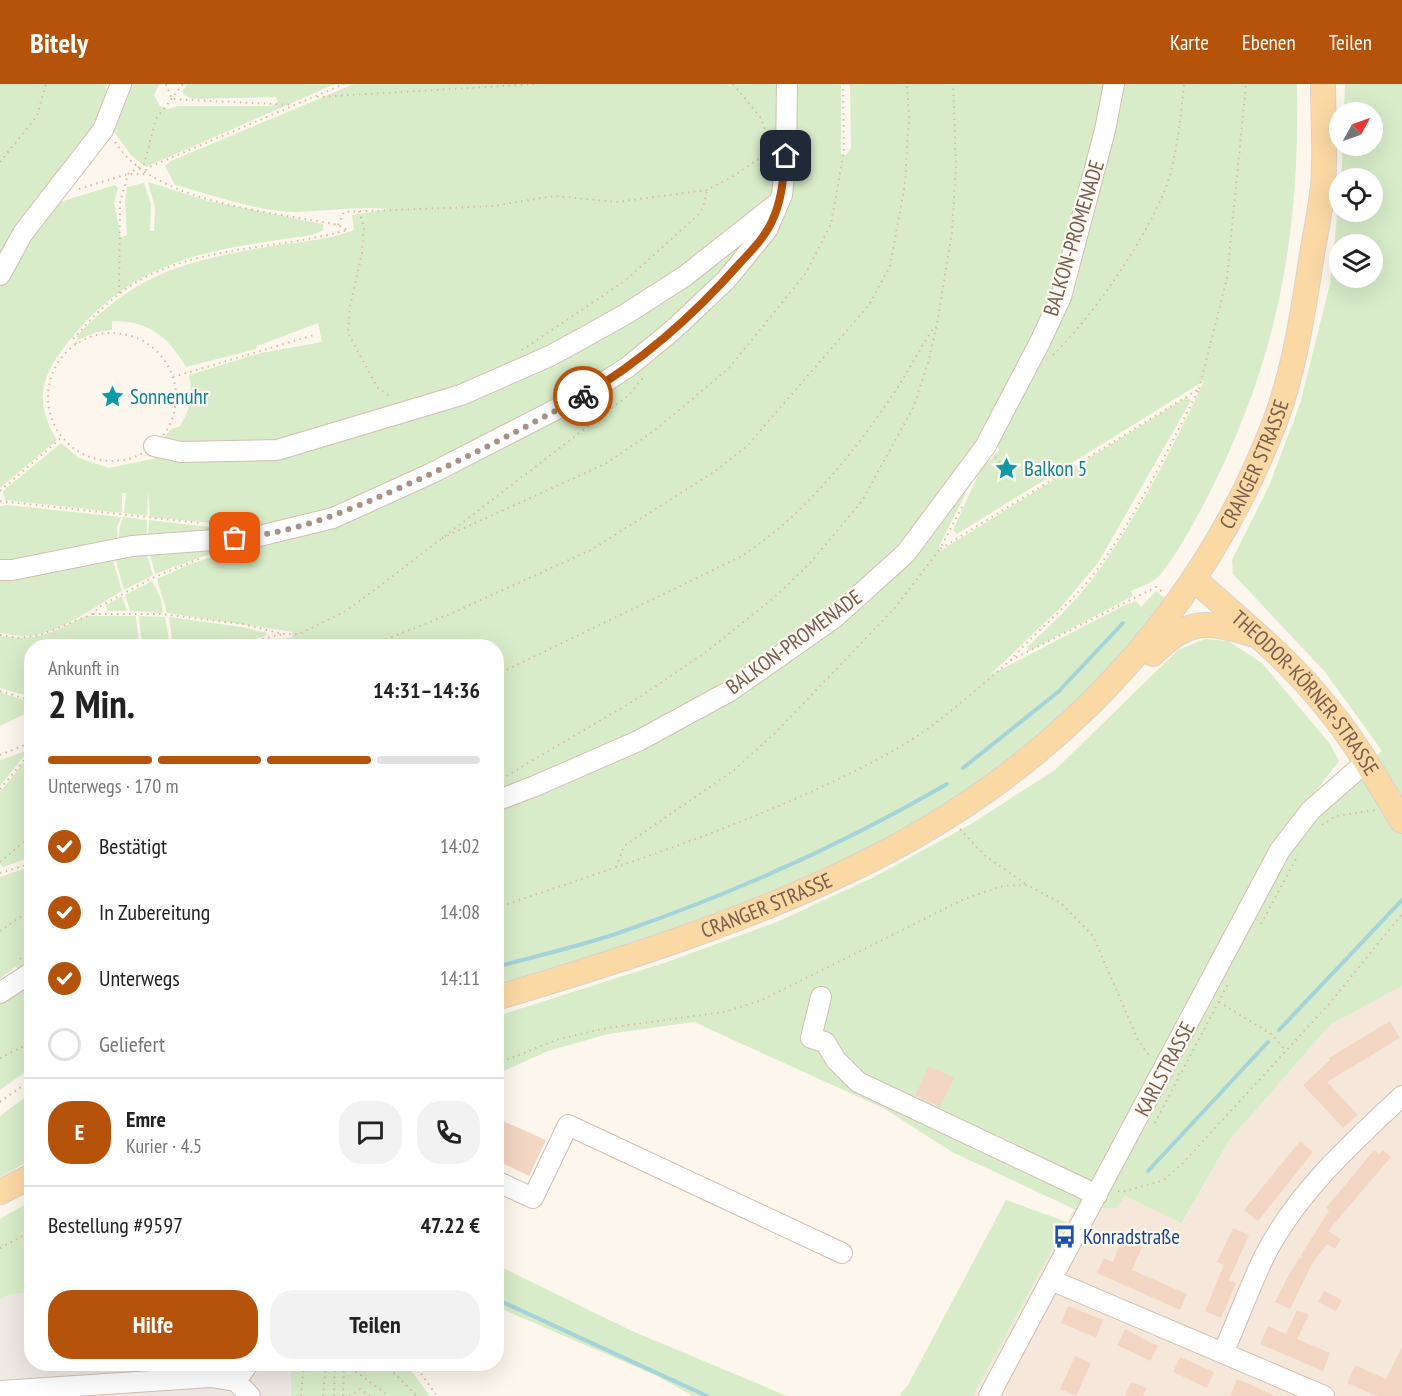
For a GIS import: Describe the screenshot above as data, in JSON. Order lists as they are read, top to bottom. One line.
{"streets":{"main road":["CRANGER STRASSE","THEODOR-KÖRNER-STRASSE"],"street":["BALKON-PROMENADE","KARLSTRASSE"]},"crossings":[["CRANGER STRASSE","THEODOR-KÖRNER-STRASSE"],["THEODOR-KÖRNER-STRASSE","KARLSTRASSE"]],"places":{"place":["Sonnenuhr","Balkon 5"],"bus stop":["Konradstraße"]},"north":"top right","page":{"header":"Bitely","nav":["Karte","Ebenen","Teilen"],"heading":["2 Min.","Ankunft in","14:31–14:36"],"panel":["Emre","Kurier · 4.5","Bestellung #9597","47.22 €"],"bar":"Unterwegs · 170 m","list":[["Bestätigt","14:02"],["In Zubereitung","14:08"],["Unterwegs","14:11"],"Geliefert"],"round":"E","buttons":["Hilfe","Teilen"]}}
